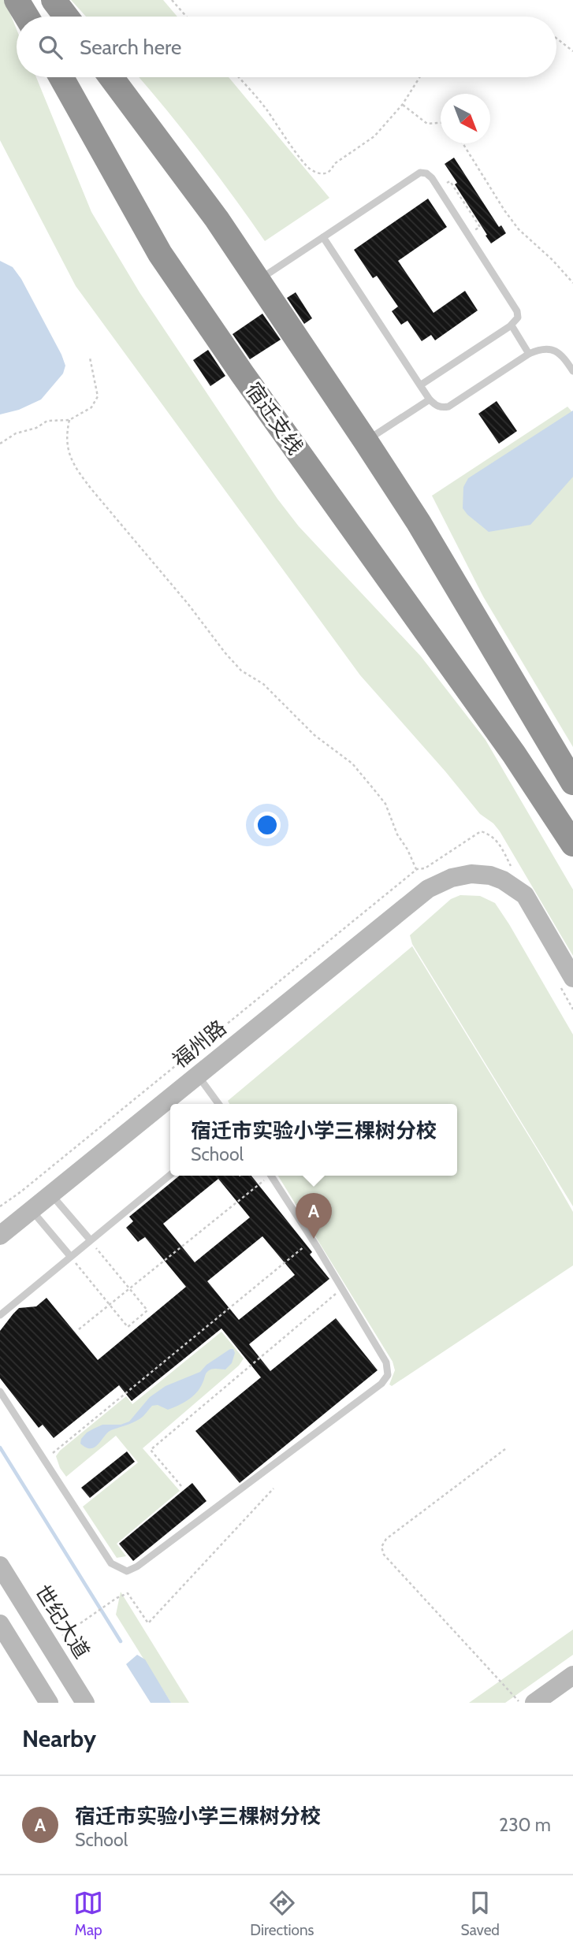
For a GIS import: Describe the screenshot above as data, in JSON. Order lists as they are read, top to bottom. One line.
{"streets":{"highway":["宿迁支线"],"street":["福州路","世纪大道"]},"north":"bottom right","page":{"search":"Search here","popup":["宿迁市实验小学三棵树分校","School"],"pins":"A","heading":"Nearby","list":[{"mark":"A","name":"宿迁市实验小学三棵树分校","note":"School","value":"230 m"}],"nav":["Map","Directions","Saved"]}}
